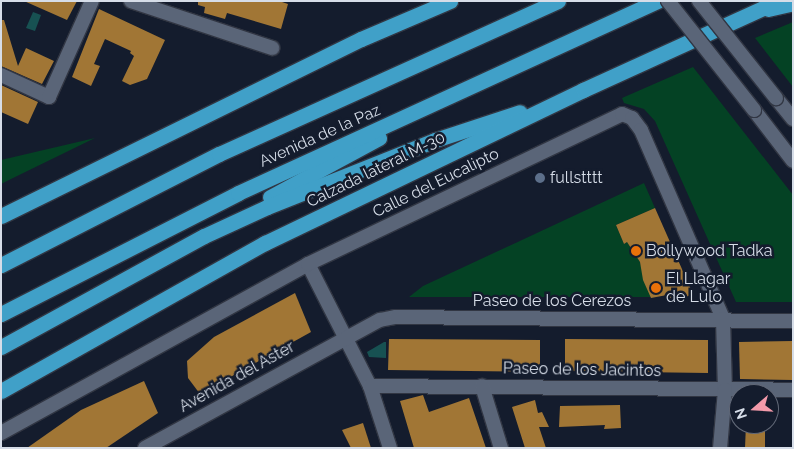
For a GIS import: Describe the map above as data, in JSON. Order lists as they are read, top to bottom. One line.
{"streets":{"highway":["Avenida de la Paz","Calzada lateral M-30"],"street":["Calle del Eucalipto","Paseo de los Cerezos","Paseo de los Jacintos","Avenida del Aster"]},"crossings":[["Calle del Eucalipto","Paseo de los Cerezos"],["Calle del Eucalipto","Paseo de los Jacintos"],["Paseo de los Cerezos","Avenida del Aster"]],"places":["fullstttt","Bollywood Tadka","El Llagar de Lulo"],"north":"left"}
